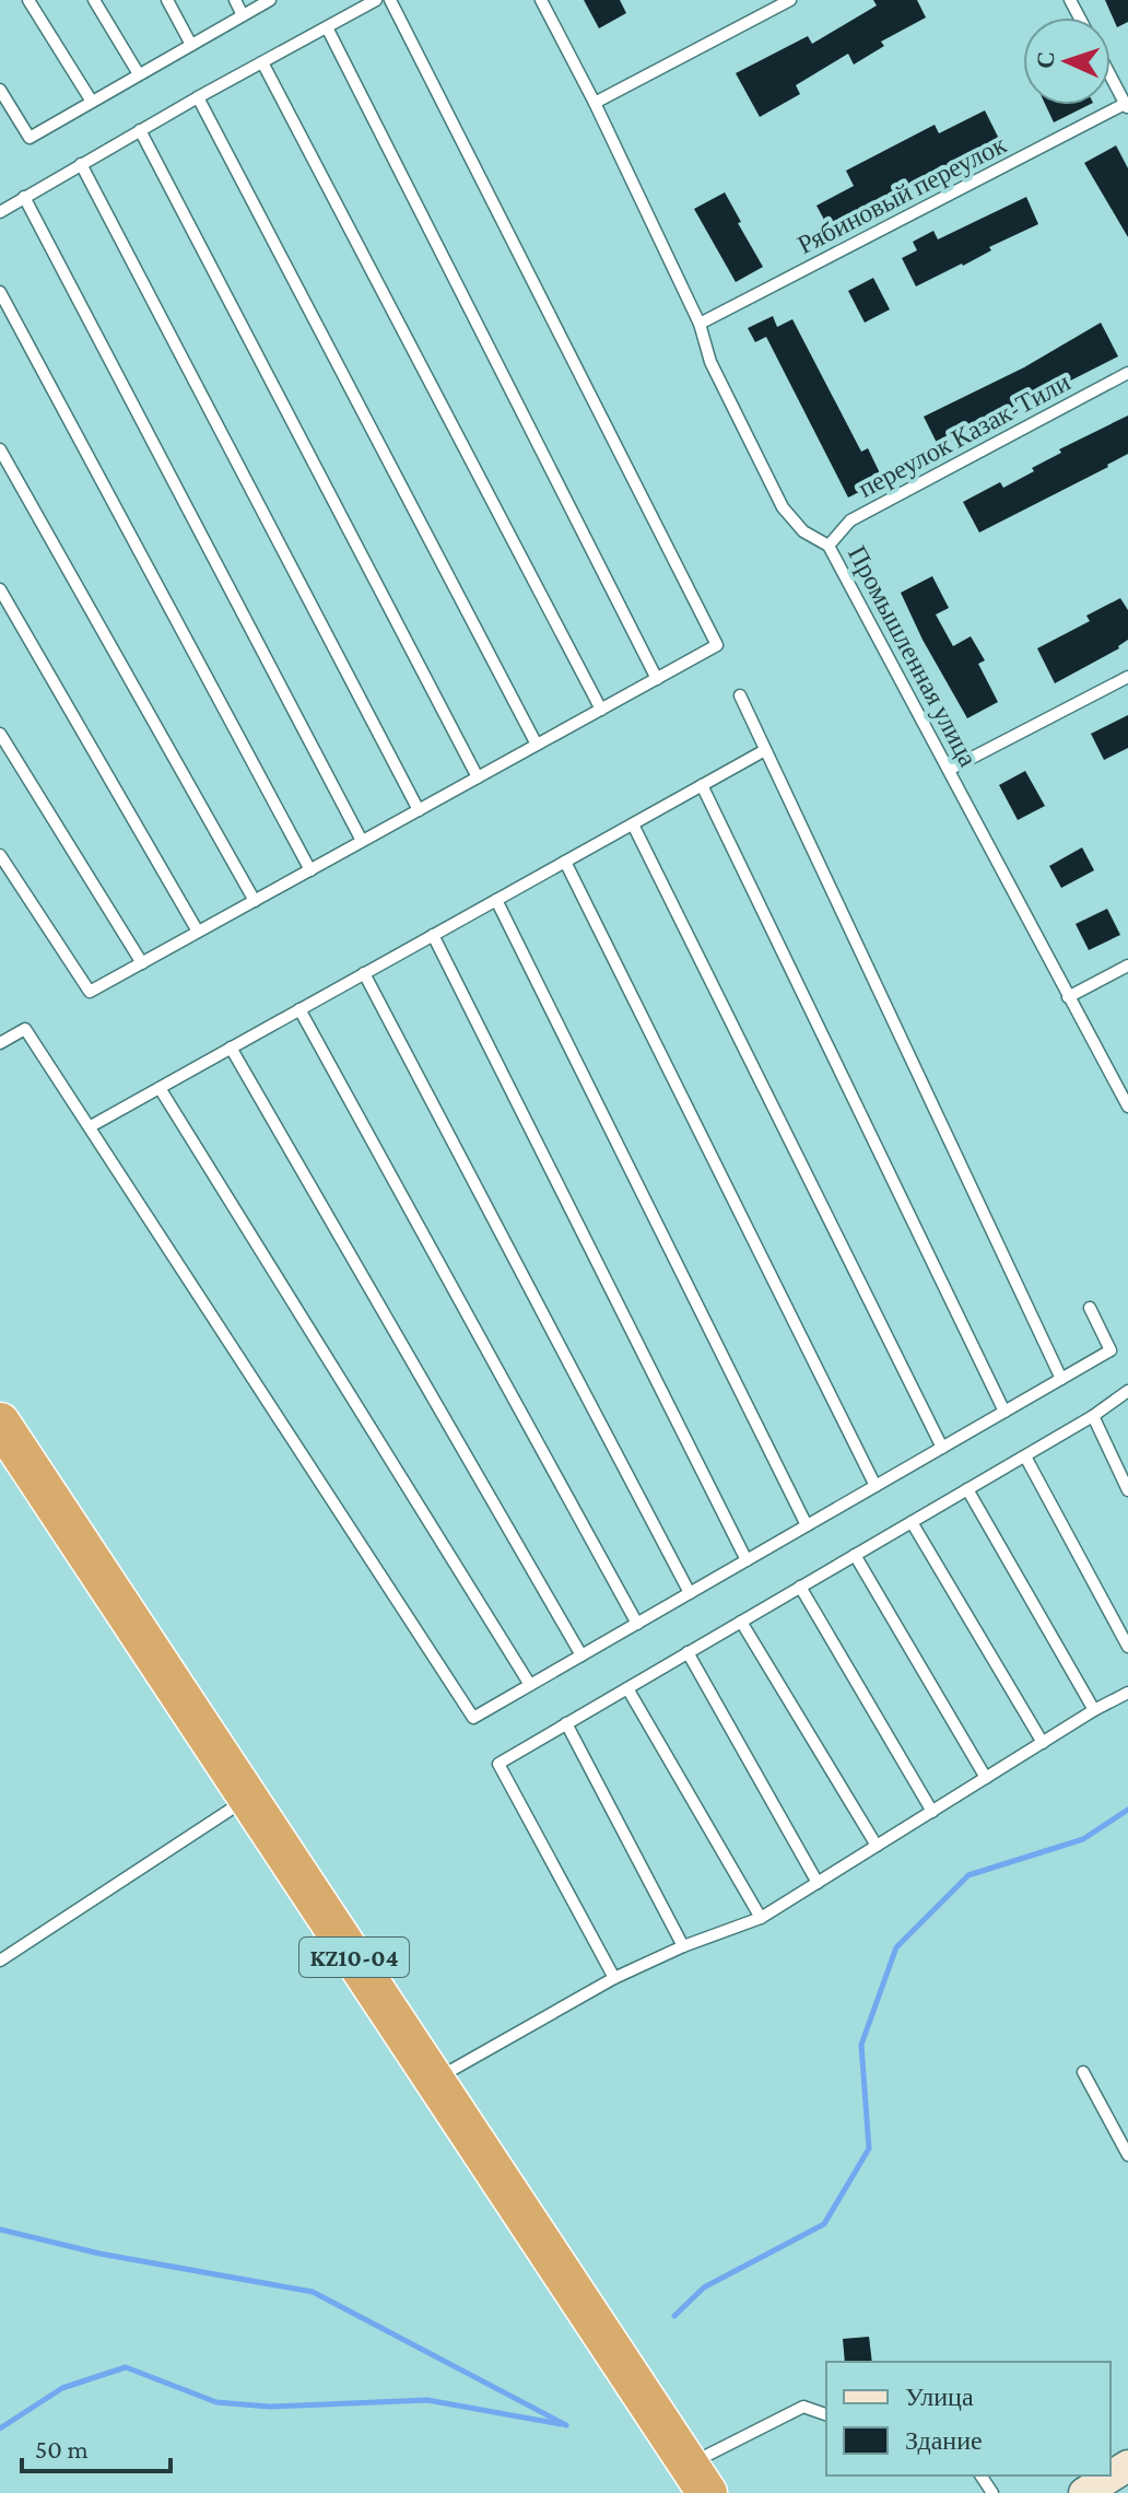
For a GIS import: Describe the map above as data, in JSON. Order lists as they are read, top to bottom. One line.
{"streets":{"highway":["KZ10-04"],"lane":["Рябиновый переулок","переулок Казак-Тили","Промышленная улица"]},"crossings":[["Рябиновый переулок","Промышленная улица"],["переулок Казак-Тили","Промышленная улица"]],"legend":["Улица","Здание"],"scale_bar":"50 m","north":"left"}
